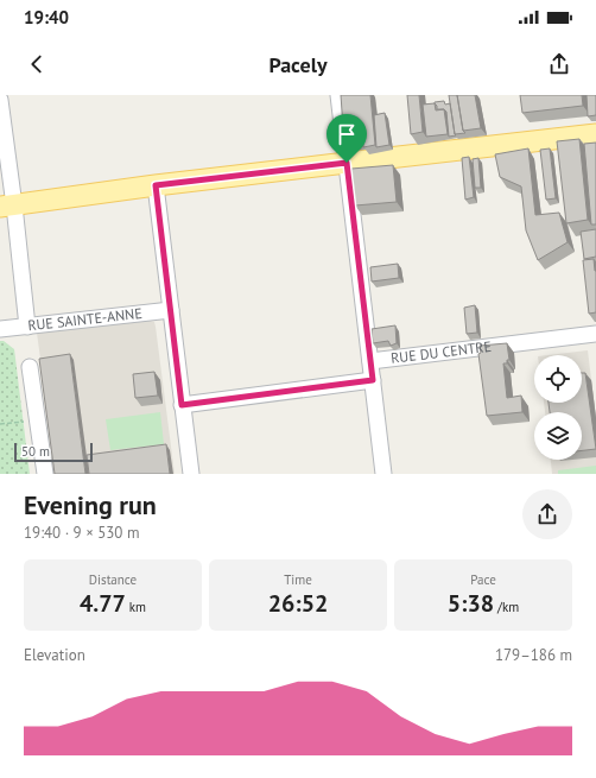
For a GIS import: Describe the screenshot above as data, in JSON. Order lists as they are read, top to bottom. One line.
{"streets":{"street":["RUE SAINTE-ANNE","RUE DU CENTRE"]},"scale_bar":"50 m","page":{"status":"19:40","header":"Pacely","scale":"50 m","heading":["Evening run","19:40 · 9 × 530 m"],"stats":[["Distance","4.77 km"],["Time","26:52"],["Pace","5:38 /km"]],"chart":["Elevation","179–186 m"]}}
